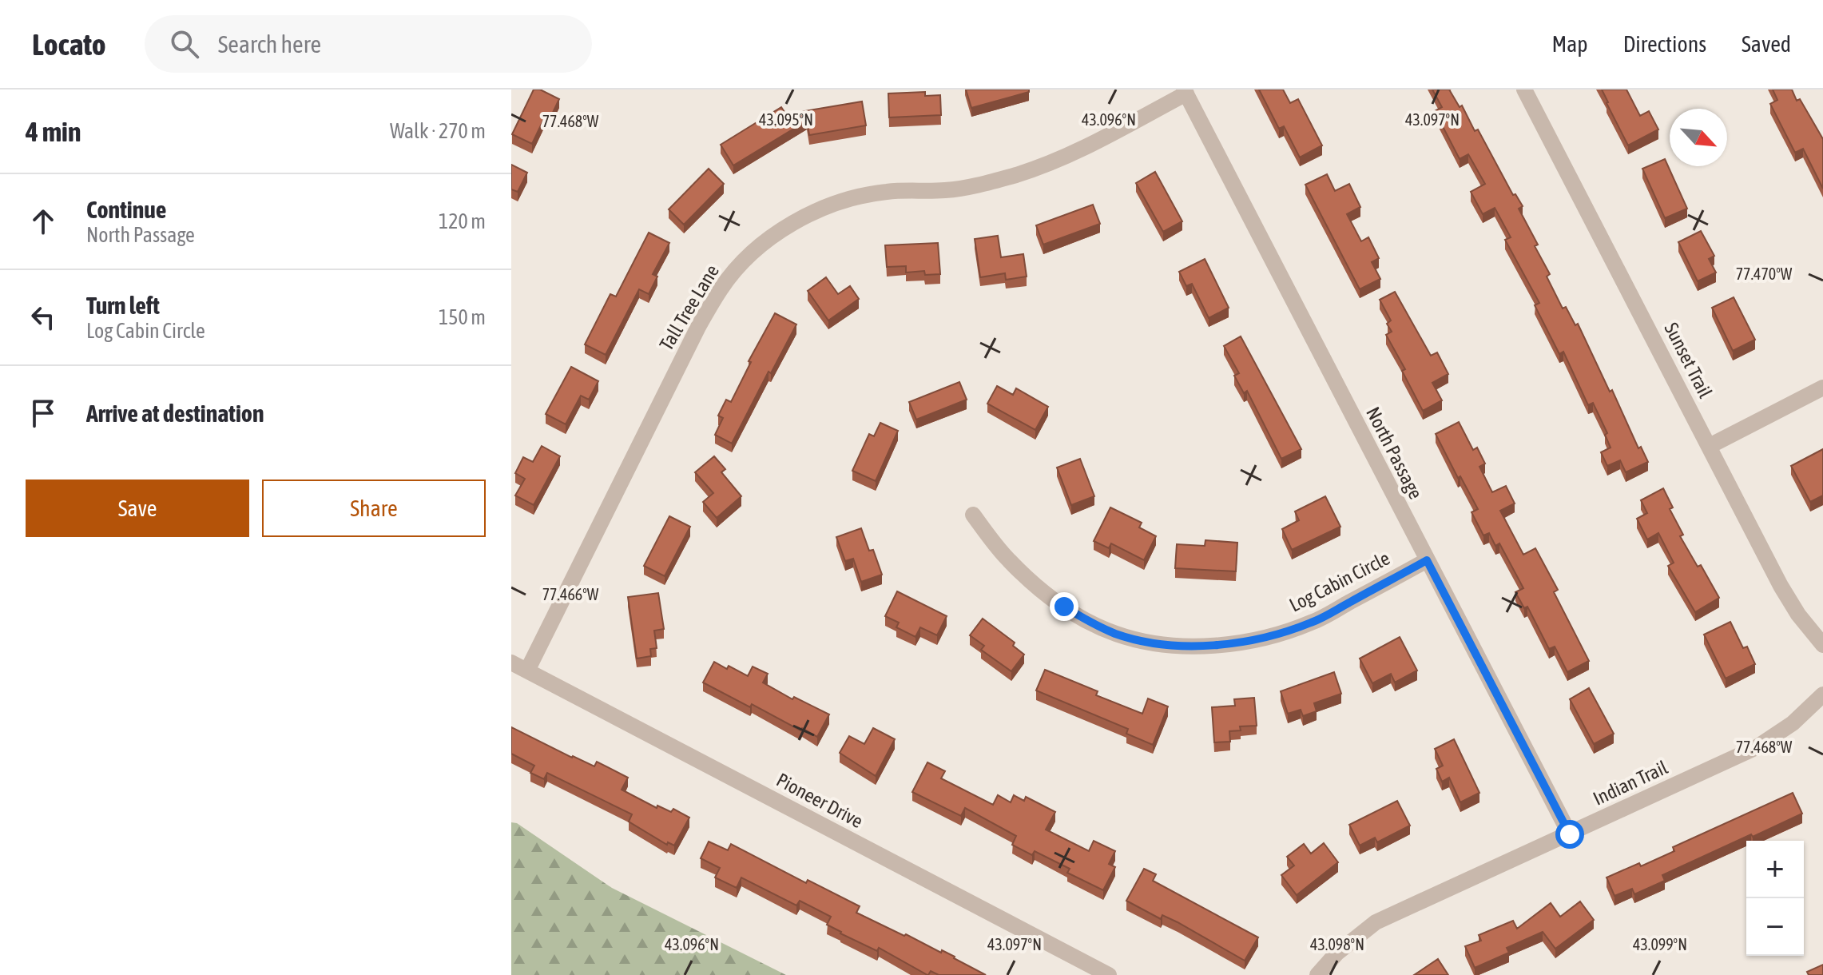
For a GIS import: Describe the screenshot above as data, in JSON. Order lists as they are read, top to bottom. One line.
{"streets":{"street":["Tall Tree Lane","Sunset Trail","North Passage","Log Cabin Circle","Indian Trail","Pioneer Drive"]},"crossings":[["Tall Tree Lane","North Passage"],["Tall Tree Lane","Pioneer Drive"],["North Passage","Log Cabin Circle"],["North Passage","Indian Trail"]],"north":"bottom right","page":{"header":"Locato","search":"Search here","nav":["Map","Directions","Saved"],"heading":["4 min","Walk · 270 m"],"list":[["Continue","North Passage","120 m"],["Turn left","Log Cabin Circle","150 m"],"Arrive at destination"],"buttons":["Save","Share"],"map_buttons":["+","−"]},"coordinates":["43.095°N","43.096°N","43.097°N","77.468°W","77.470°W","77.466°W","43.098°N","43.099°N"]}
